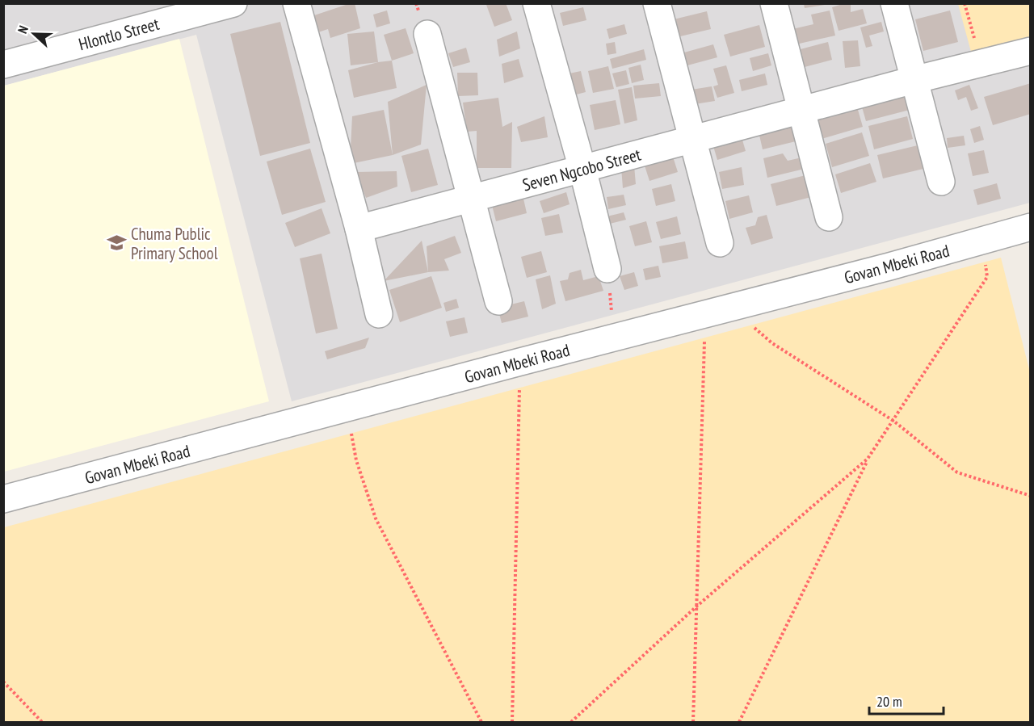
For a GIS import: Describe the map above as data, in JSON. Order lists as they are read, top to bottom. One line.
{"streets":{"street":["Hlontlo Street","Seven Ngcobo Street","Govan Mbeki Road"]},"places":{"school or university":["Chuma Public Primary School"]},"scale_bar":"20 m","north":"left"}
